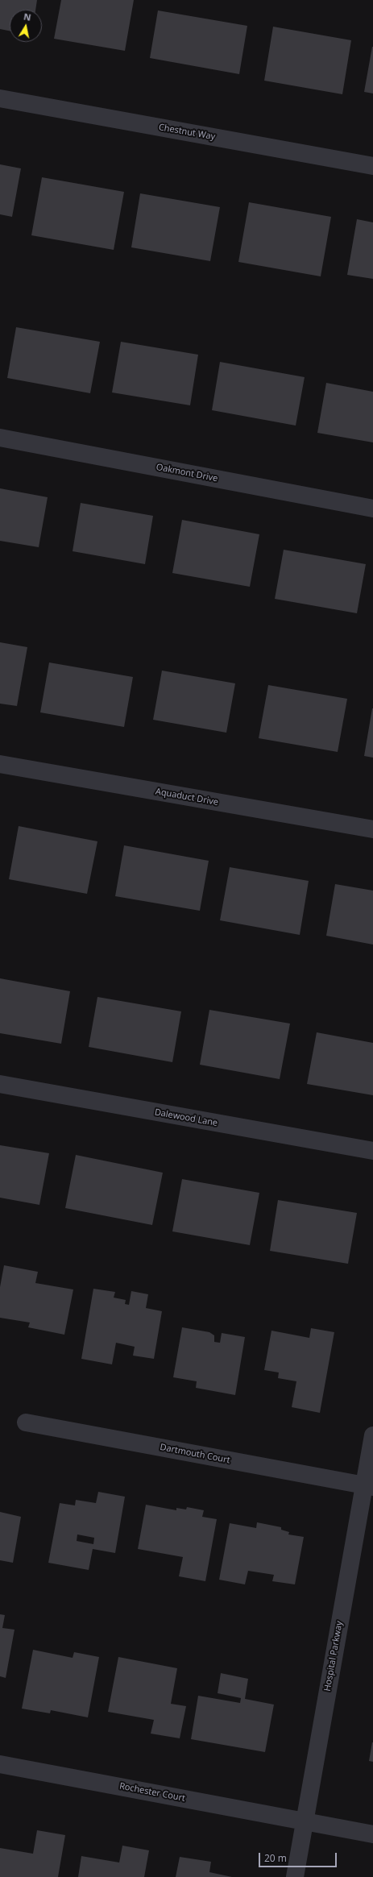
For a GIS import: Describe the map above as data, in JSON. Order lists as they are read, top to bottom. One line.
{"streets":{"street":["Chestnut Way","Oakmont Drive","Aquaduct Drive","Dalewood Lane","Dartmouth Court","Hospital Parkway","Rochester Court"]},"crossings":[["Dartmouth Court","Hospital Parkway"],["Hospital Parkway","Rochester Court"]],"scale_bar":"20 m","north":"top"}
